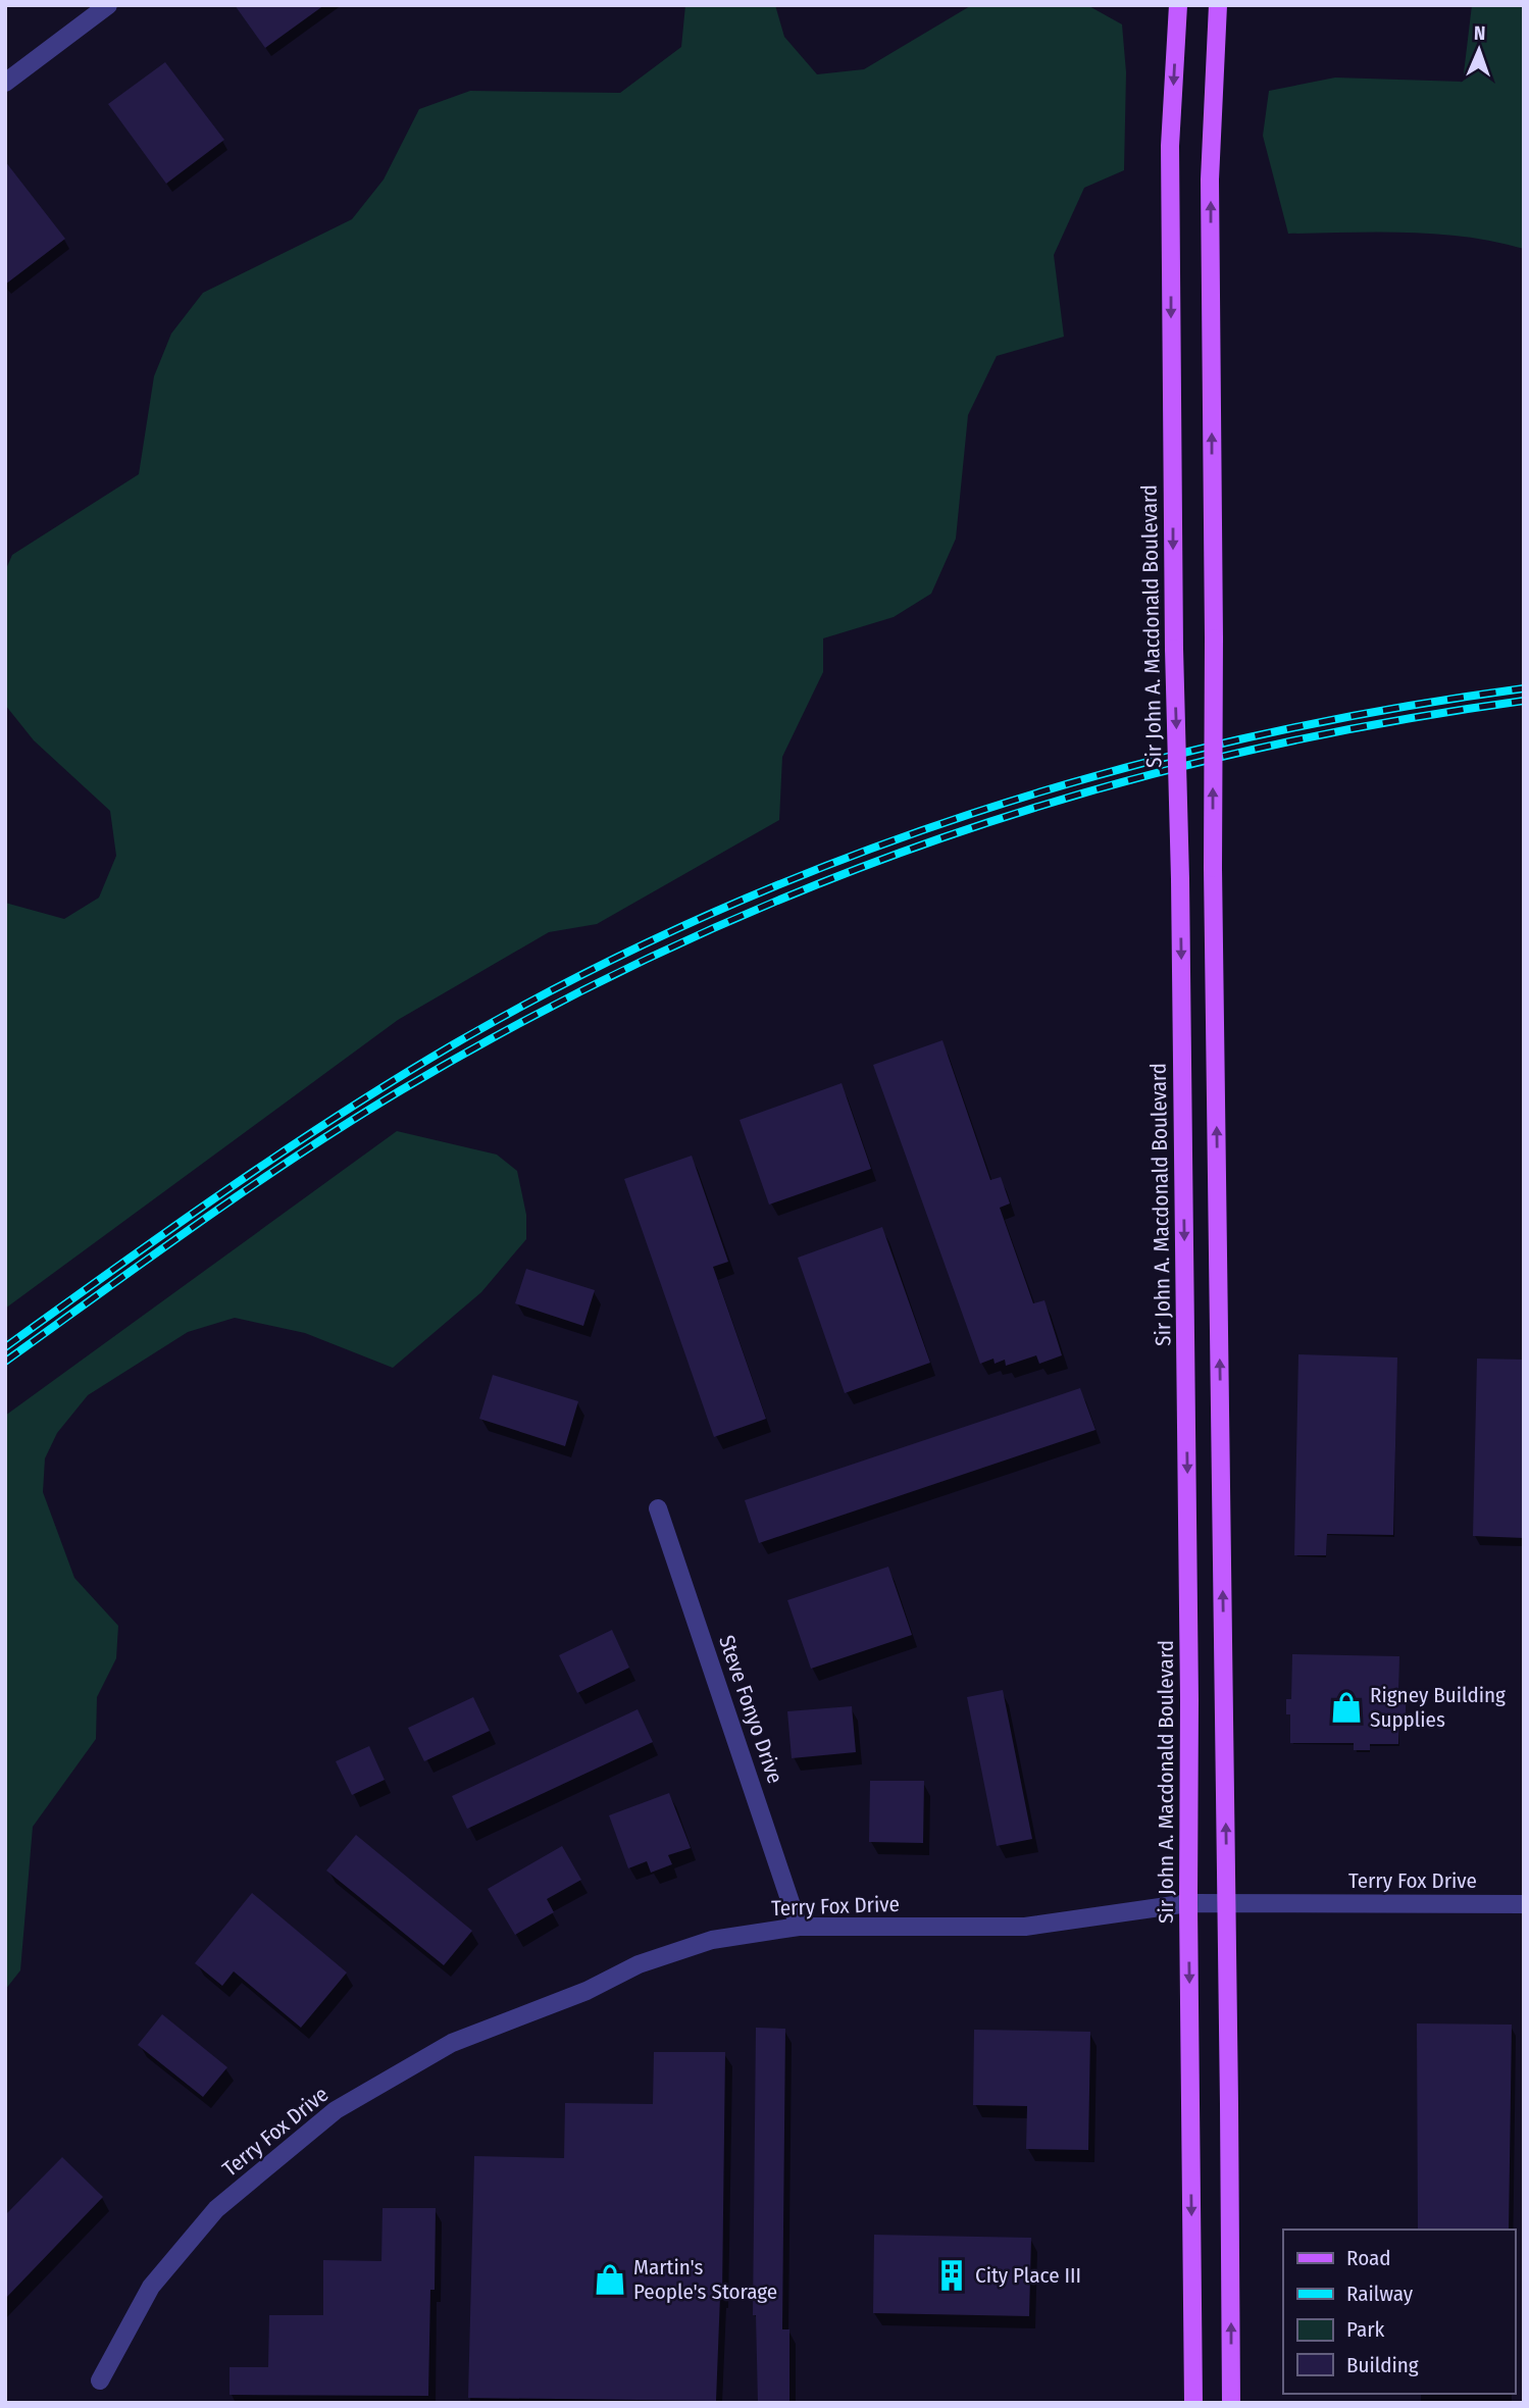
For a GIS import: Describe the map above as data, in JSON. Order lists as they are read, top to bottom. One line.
{"streets":{"main road":["Sir John A. Macdonald Boulevard"],"street":["Steve Fonyo Drive","Terry Fox Drive"]},"crossings":[["Sir John A. Macdonald Boulevard","Terry Fox Drive"],["Steve Fonyo Drive","Terry Fox Drive"]],"places":{"shop":["Rigney Building Supplies","Martin's People's Storage"],"building":["City Place III"]},"legend":["Road","Railway","Park","Building"],"north":"top"}
